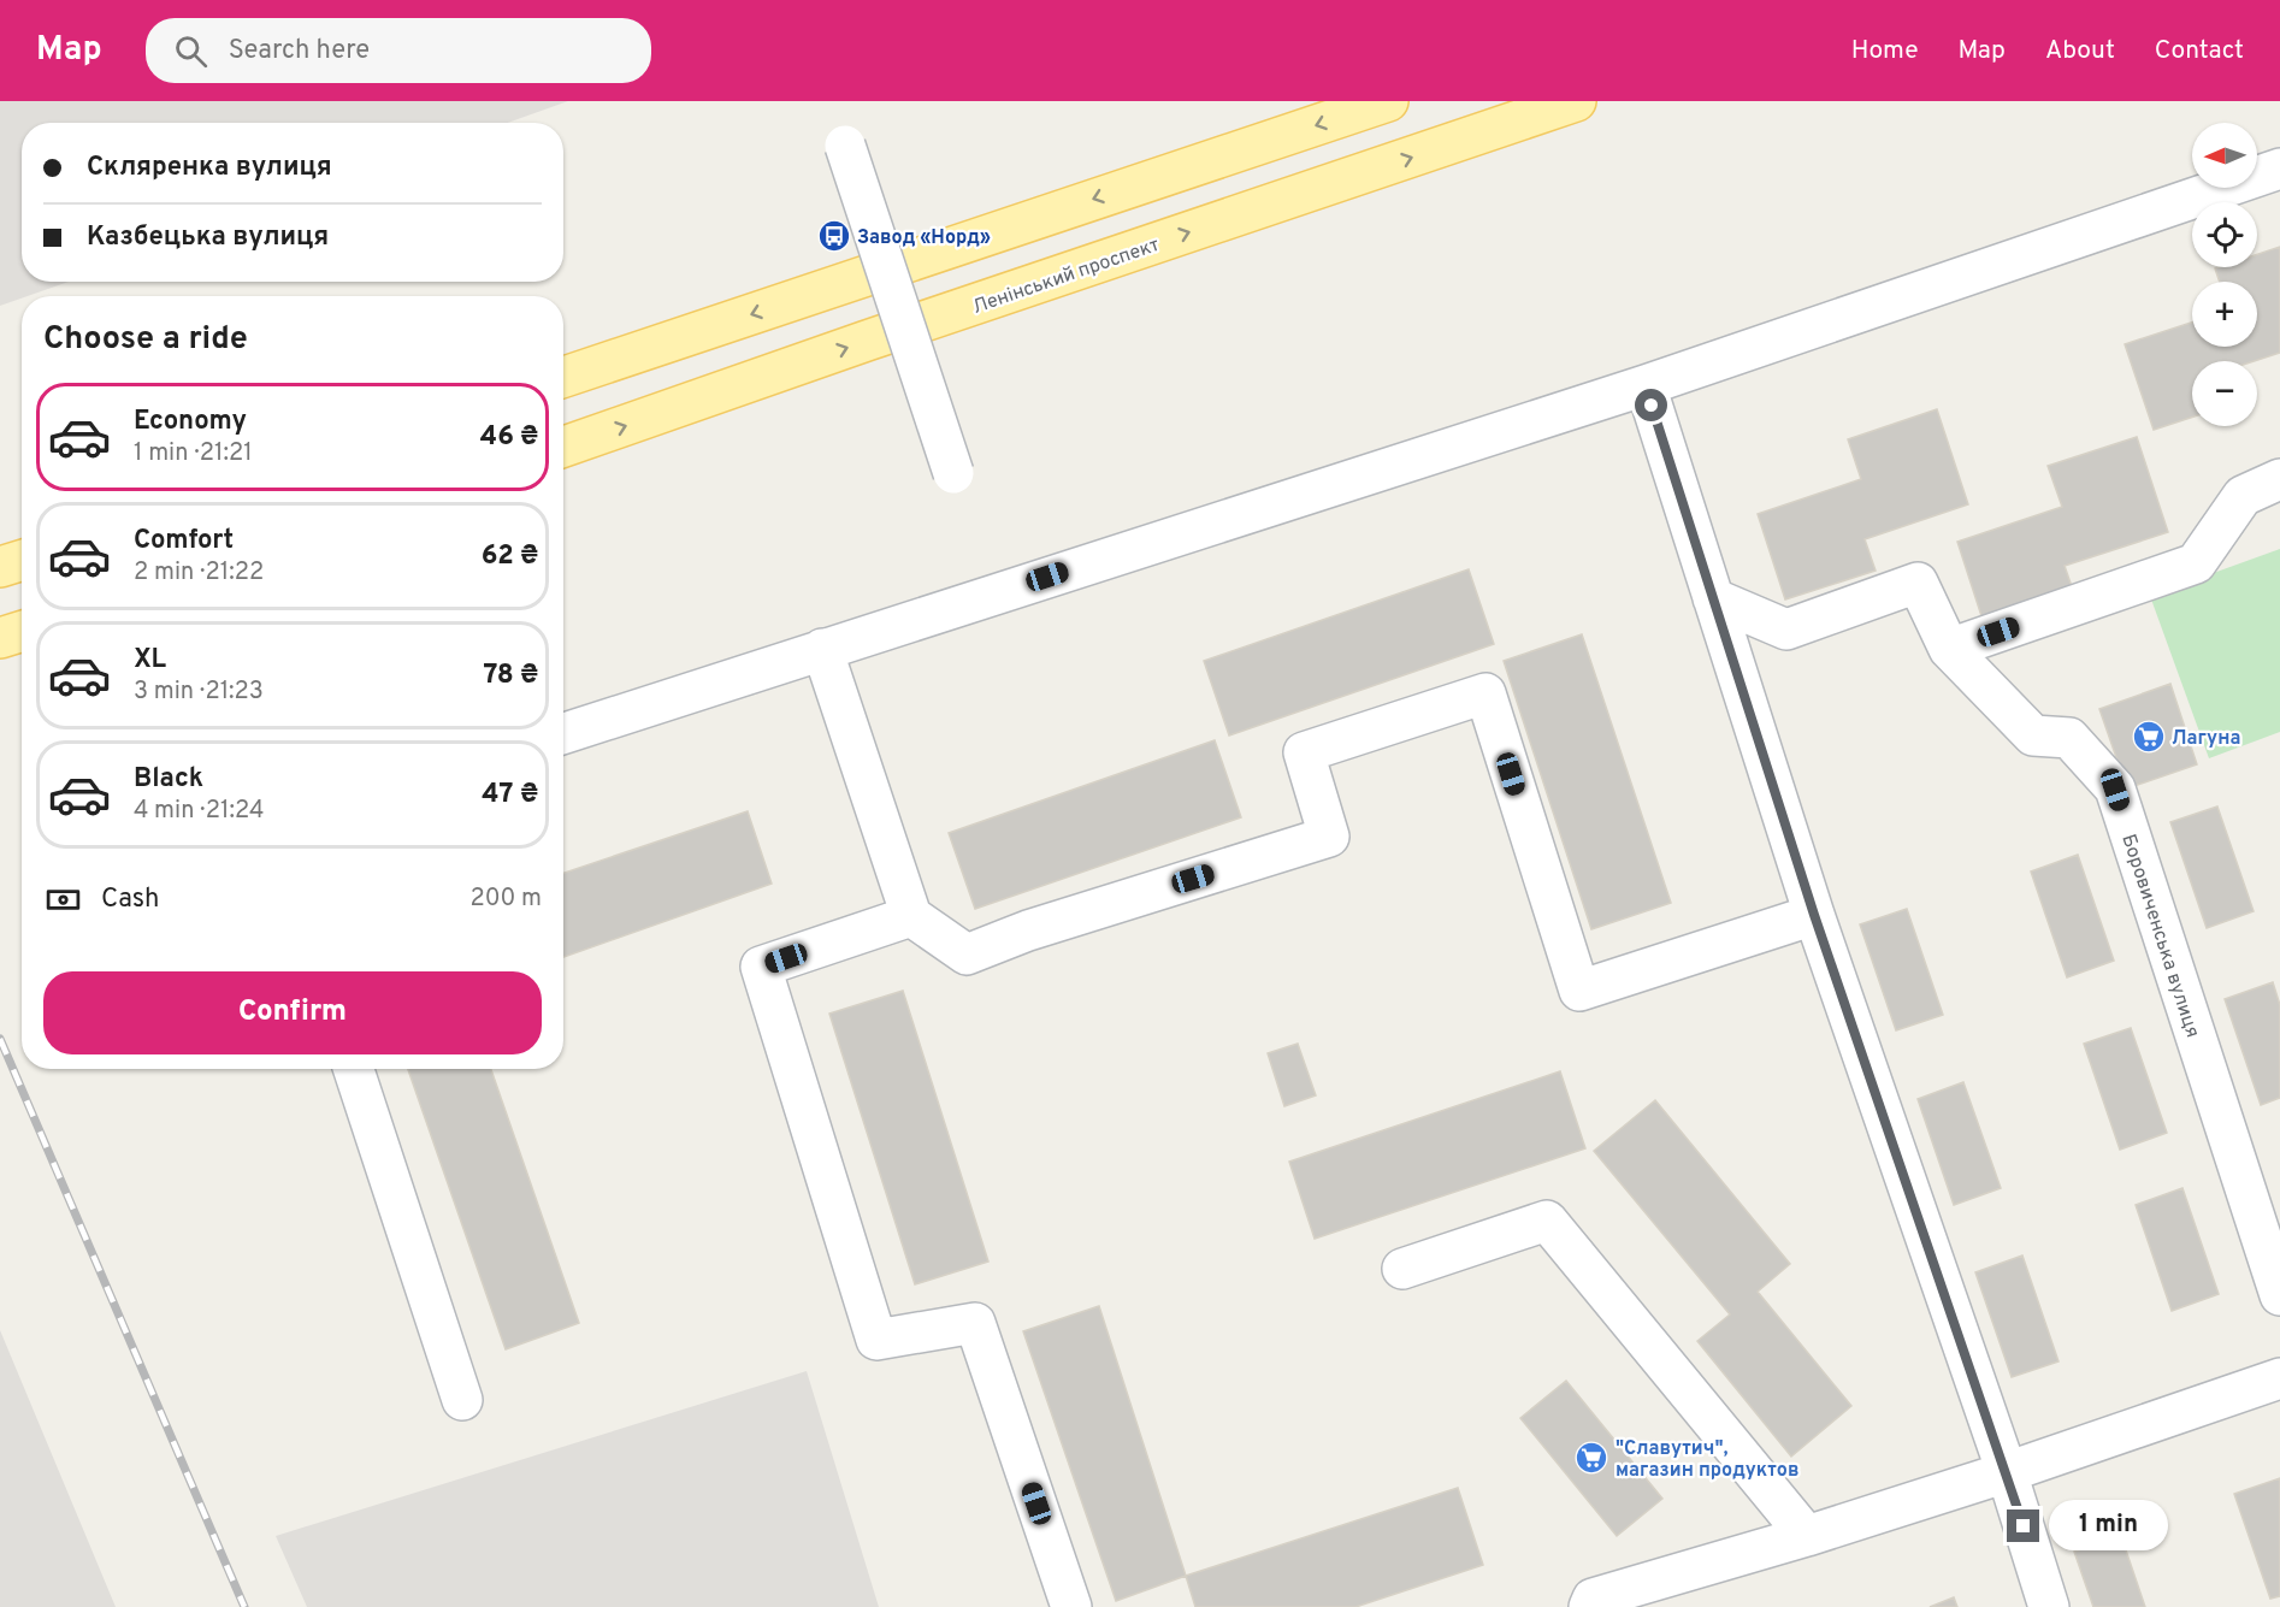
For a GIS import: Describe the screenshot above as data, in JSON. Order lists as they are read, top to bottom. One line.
{"streets":{"main road":["Ленінський проспект"],"street":["Боровиченська вулиця"]},"places":{"bus stop":["Завод «Норд»"],"supermarket":["Лагуна","\"Славутич\", магазин продуктов"]},"north":"left","page":{"header":"Map","search":"Search here","nav":["Home","Map","About","Contact"],"map_buttons":["+","−"],"banner":["Скляренка вулиця","Казбецька вулиця"],"heading":"Choose a ride","list":[{"name":"Economy","note":"1 min · 21:21","value":"46 ₴"},{"name":"Comfort","note":"2 min · 21:22","value":"62 ₴"},{"name":"XL","note":"3 min · 21:23","value":"78 ₴"},{"name":"Black","note":"4 min · 21:24","value":"47 ₴"}],"pay":["Cash","200 m"],"buttons":"Confirm","bubble":"1 min"}}
